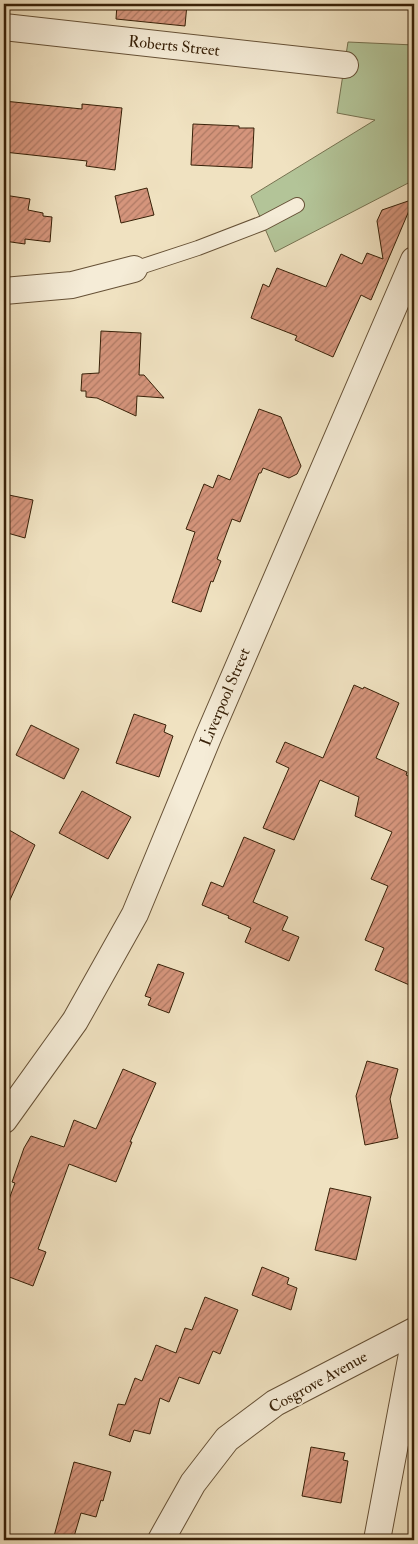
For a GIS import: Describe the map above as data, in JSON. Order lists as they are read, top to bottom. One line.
{"streets":{"street":["Roberts Street","Liverpool Street","Cosgrove Avenue"]}}
